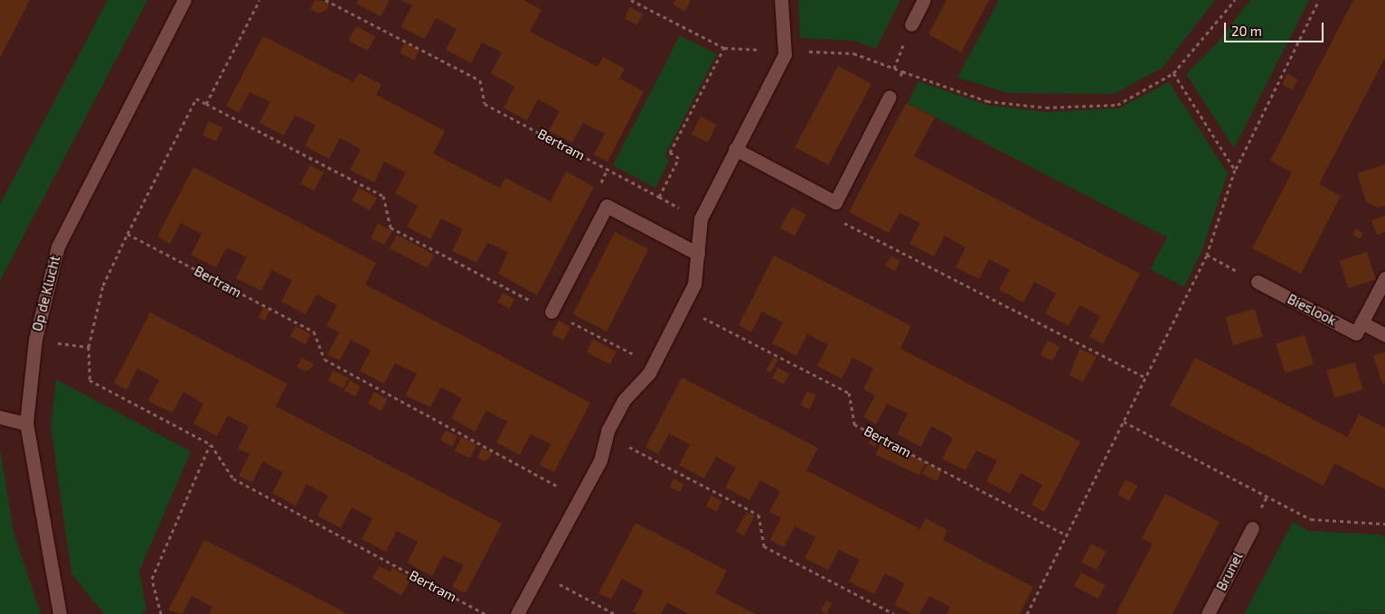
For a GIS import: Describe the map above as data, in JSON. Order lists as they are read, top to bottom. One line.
{"streets":{"street":["Op de Klucht","Bieslook","Brunel"],"path":["Bertram"]},"scale_bar":"20 m"}
